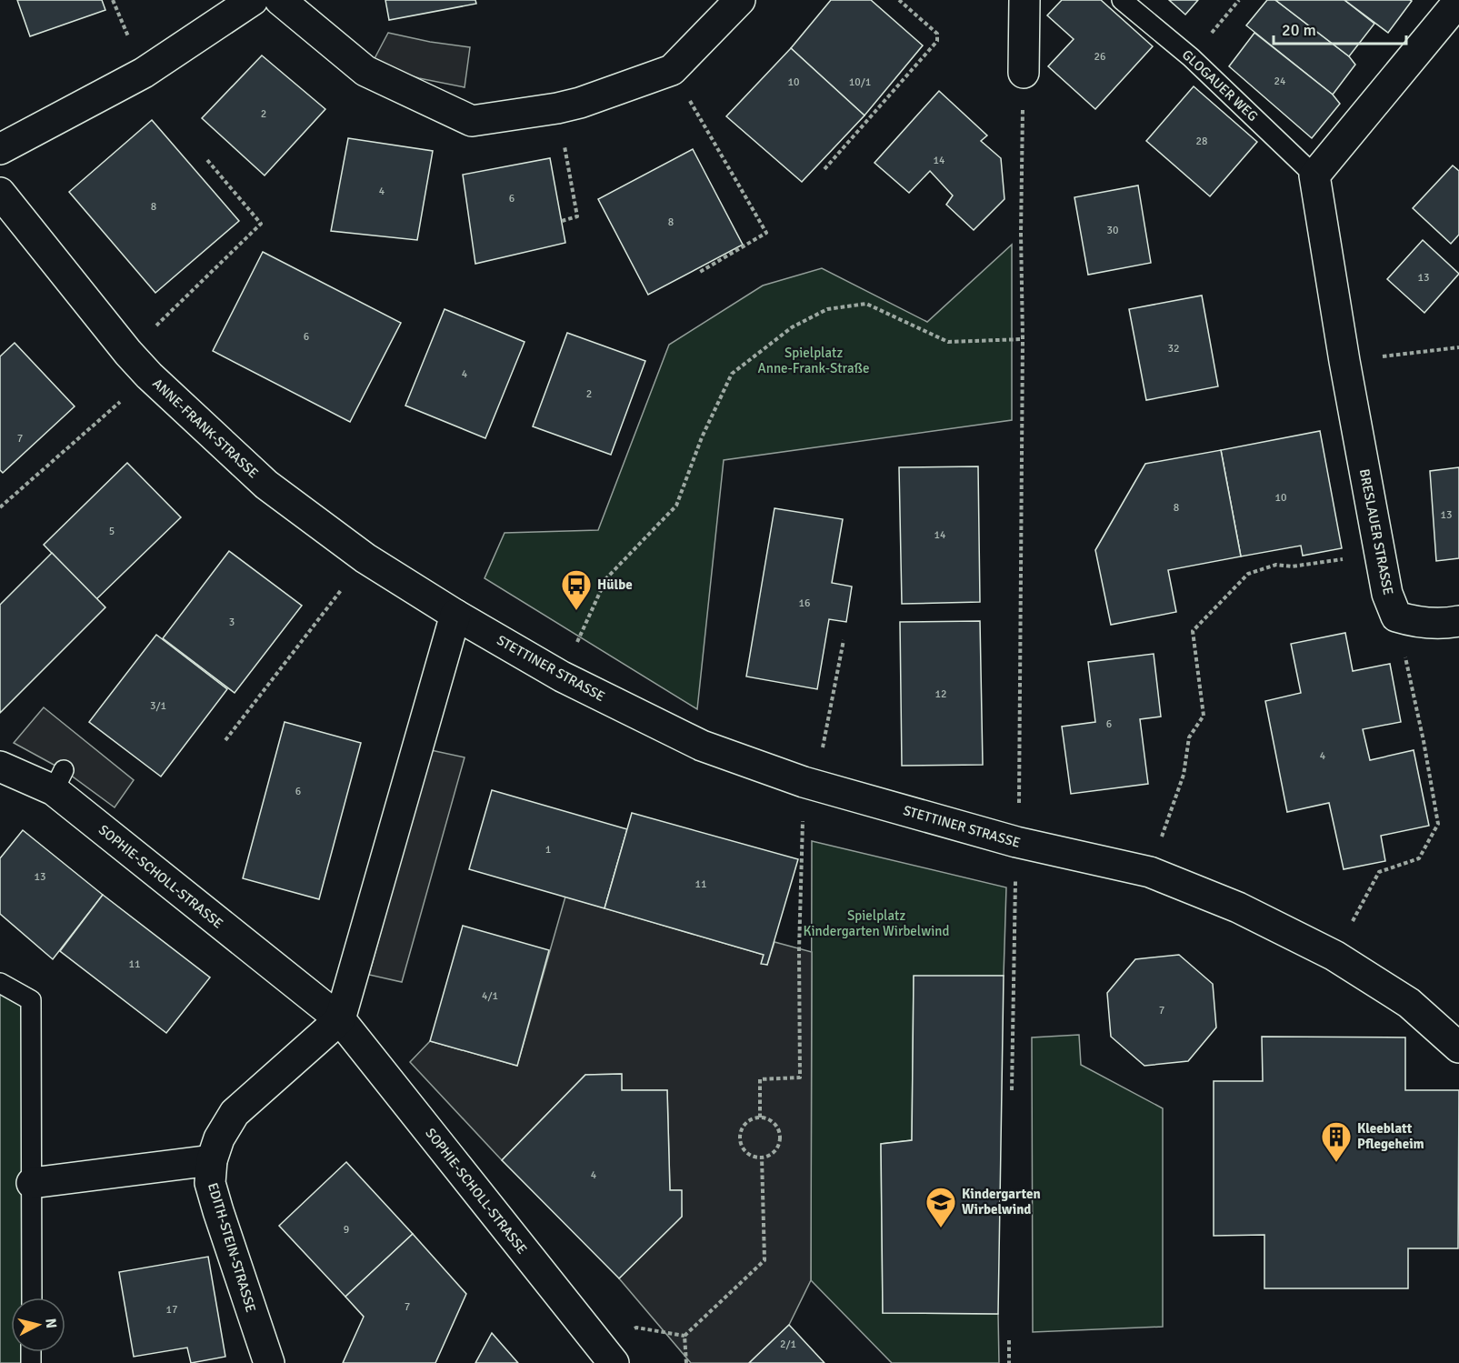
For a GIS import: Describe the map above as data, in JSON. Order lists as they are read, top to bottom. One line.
{"streets":{"street":["ANNE-FRANK-STRASSE","BRESLAUER STRASSE","STETTINER STRASSE","SOPHIE-SCHOLL-STRASSE","EDITH-STEIN-STRASSE"],"lane":["GLOGAUER WEG"]},"crossings":[["ANNE-FRANK-STRASSE","STETTINER STRASSE"],["SOPHIE-SCHOLL-STRASSE","EDITH-STEIN-STRASSE"]],"parks":["Spielplatz Anne-Frank-Straße","Spielplatz Kindergarten Wirbelwind"],"places":{"bus stop":["Hülbe"],"building":["Kleeblatt Pflegeheim"],"school or university":["Kindergarten Wirbelwind"]},"house_numbers":["26","24","10","10/1","2","28","14","4","6","8","8","30","13","6","32","4","2","7","10","8","13","5","14","16","3","12","3/1","6","4","6","1","13","11","11","4/1","7","4","9","7","17","2/1"],"scale_bar":"20 m","north":"right"}
